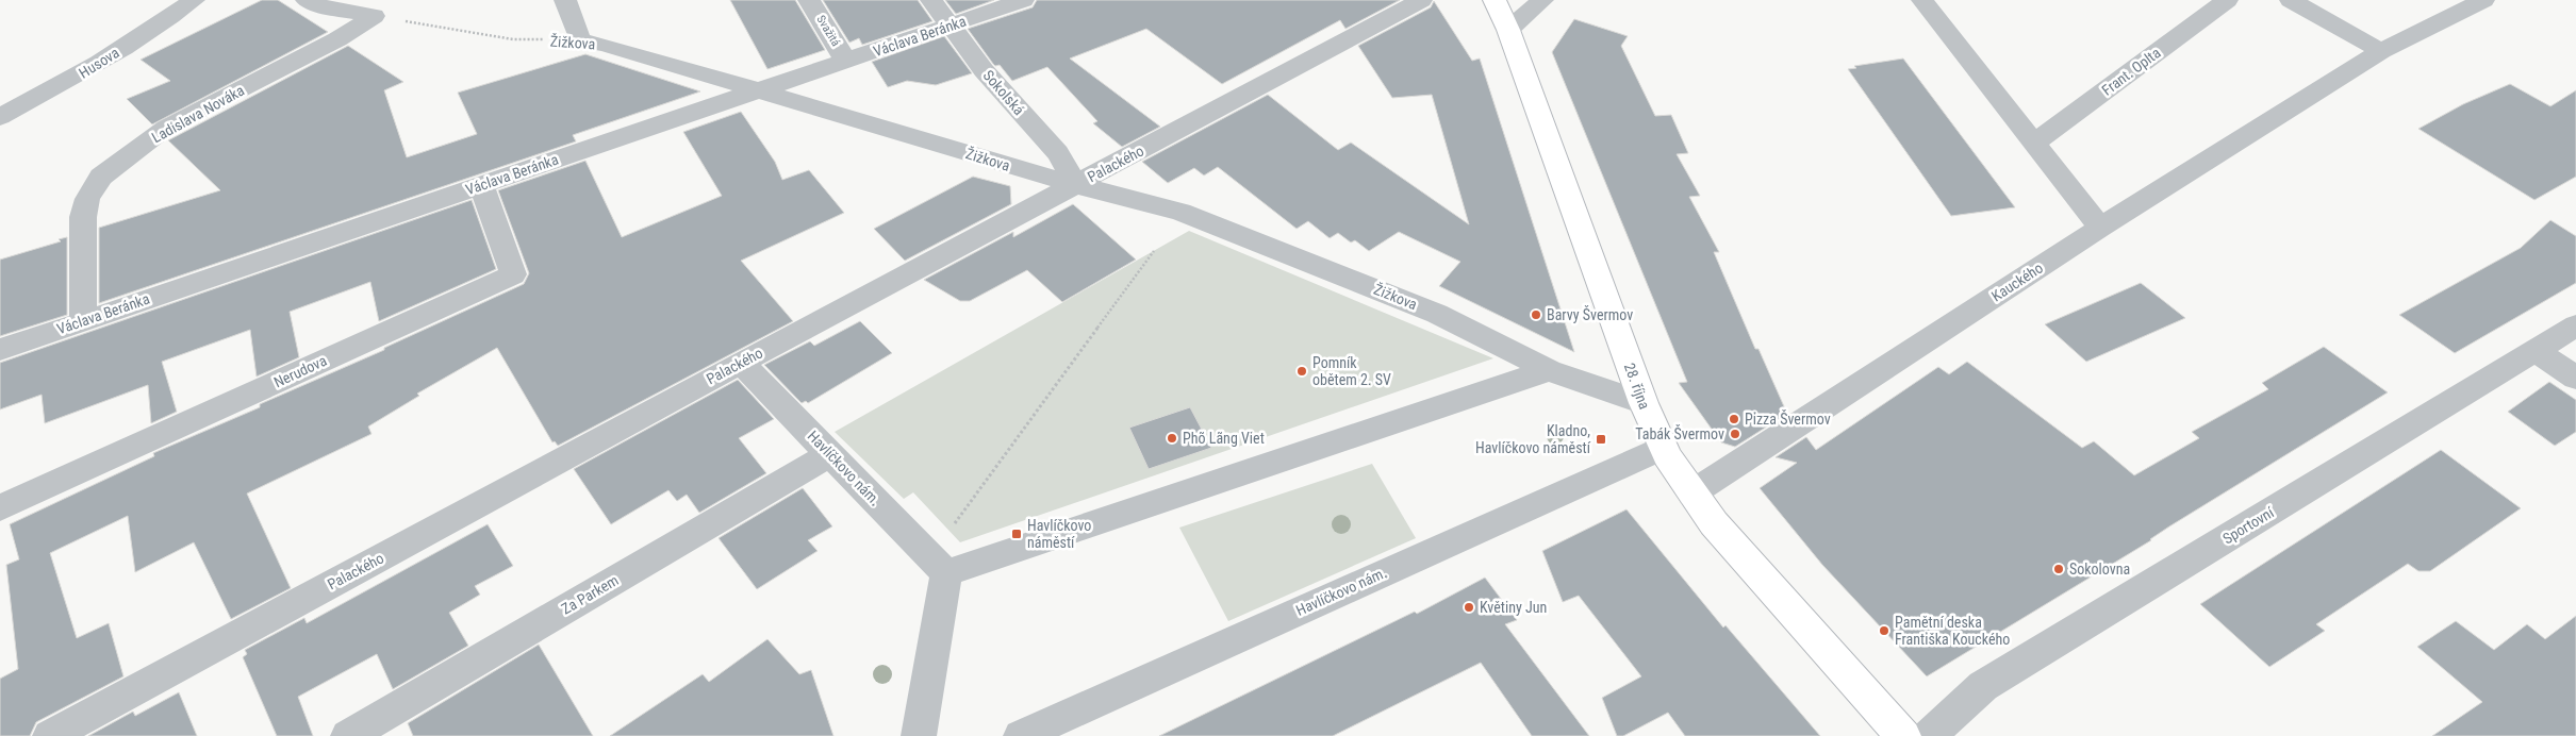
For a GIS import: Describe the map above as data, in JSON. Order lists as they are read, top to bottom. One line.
{"streets":{"main road":["28. října"],"street":["Svažitá","Václava Beránka","Žižkova","Husova","Frant. Oplta","Sokolská","Ladislava Nováka","Palackého","Kauckého","Nerudova","Havlíčkovo nám.","Sportovní","Za Parkem"]},"crossings":[["Svažitá","Václava Beránka"],["Václava Beránka","Žižkova"],["Václava Beránka","Sokolská"],["Václava Beránka","Ladislava Nováka"],["Václava Beránka","Nerudova"],["Žižkova","Sokolská"],["Žižkova","Ladislava Nováka"],["Žižkova","Palackého"],["Žižkova","28. října"],["Sokolská","Palackého"],["Palackého","Havlíčkovo nám."],["Kauckého","28. října"],["28. října","Havlíčkovo nám."],["Havlíčkovo nám.","Za Parkem"]],"places":{"other":["Barvy Švermov","Pomník obětem 2. SV","Pizza Švermov","Tabák Švermov","Phõ Lãng Viet","Sokolovna","Květiny Jun","Pamětní deska Františka Kouckého"],"transit":["Kladno, Havlíčkovo náměstí","Havlíčkovo náměstí"]}}
